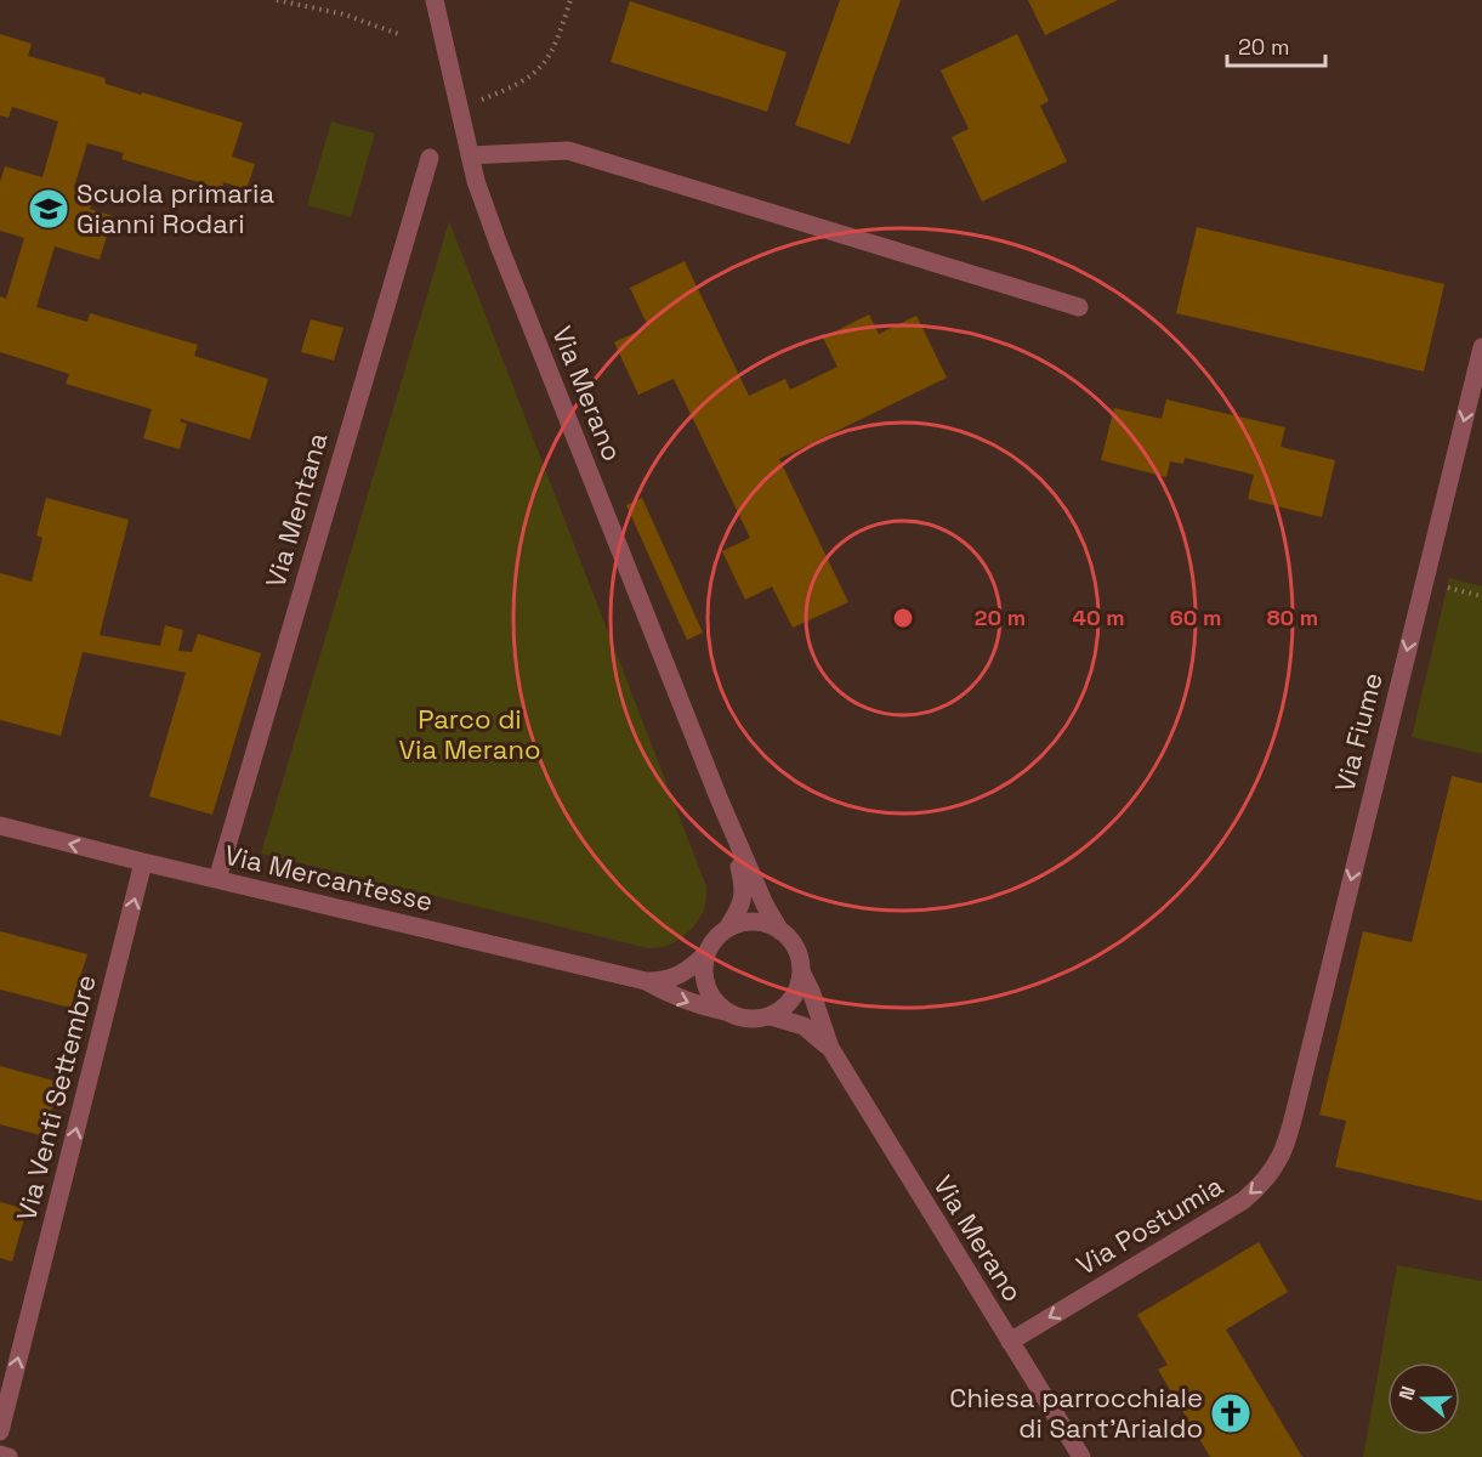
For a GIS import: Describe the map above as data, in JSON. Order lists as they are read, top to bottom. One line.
{"streets":{"street":["Via Merano","Via Mentana","Via Fiume","Via Mercantesse","Via Venti Settembre","Via Postumia"]},"crossings":[["Via Merano","Via Postumia"],["Via Mentana","Via Mercantesse"],["Via Fiume","Via Postumia"],["Via Mercantesse","Via Venti Settembre"]],"one_way":["Via Fiume","Via Venti Settembre","Via Postumia"],"parks":["Parco di Via Merano"],"places":{"school or university":["Scuola primaria Gianni Rodari"],"church":["Chiesa parrocchiale di Sant'Arialdo"]},"scale_bar":"20 m","north":"left","rings":["20 m","40 m","60 m","80 m"]}
